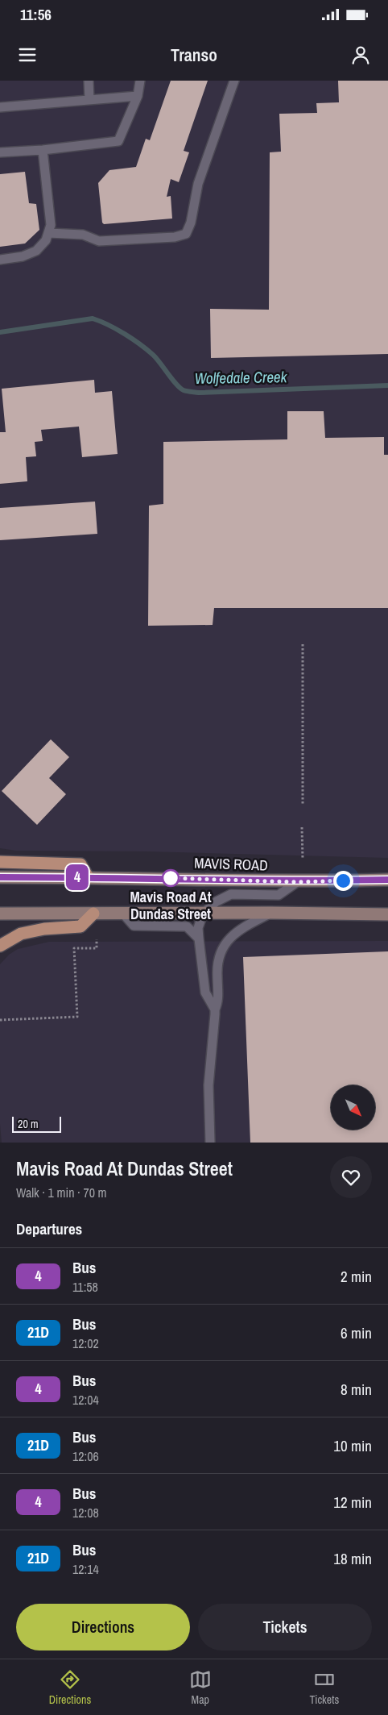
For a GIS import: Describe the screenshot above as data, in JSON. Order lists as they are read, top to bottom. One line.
{"streets":{"main road":["MAVIS ROAD"]},"water":["Wolfedale Creek"],"places":["Mavis Road At Dundas Street"],"lines":["bus line 4"],"scale_bar":"20 m","north":"bottom right","page":{"status":"11:56","header":"Transo","on_map":"4","scale":"20 m","heading":[["Mavis Road At Dundas Street","Walk · 1 min · 70 m"],"Departures"],"list":[{"mark":"4","name":"Bus","note":"11:58","value":"2 min"},{"mark":"21D","name":"Bus","note":"12:02","value":"6 min"},{"mark":"4","name":"Bus","note":"12:04","value":"8 min"},{"mark":"21D","name":"Bus","note":"12:06","value":"10 min"},{"mark":"4","name":"Bus","note":"12:08","value":"12 min"},{"mark":"21D","name":"Bus","note":"12:14","value":"18 min"}],"buttons":["Directions","Tickets"],"tabs":["Directions","Map","Tickets"]}}
